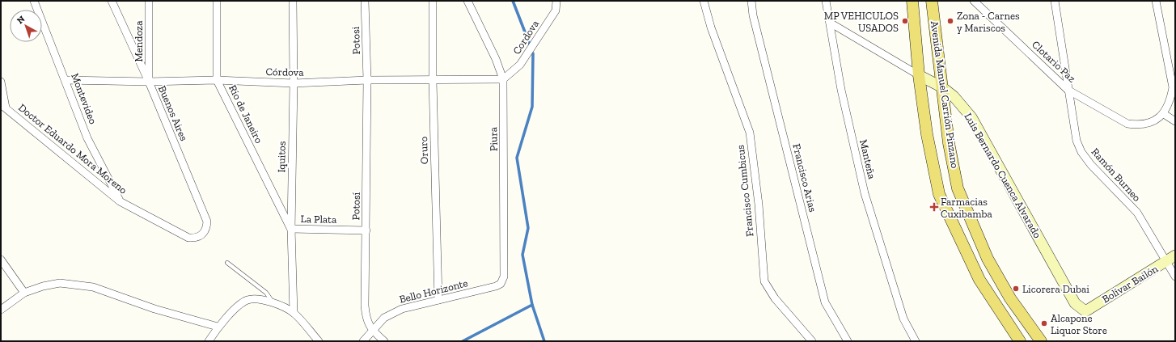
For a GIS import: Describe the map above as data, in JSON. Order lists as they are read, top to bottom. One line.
{"streets":{"main road":["Avenida Manuel Carrión Pinzano"],"street":["Cordova","Potosi","Mendoza","Clotario Paz","Córdova","Montevideo","Buenos Aires","Río de Janeiro","Piura","Doctor Eduardo Mora Moreno","Oruro","Iquitos","Manteña","Ramón Burneo","Luis Bernardo Cuenca Alvarado","Francisco Arias","Francisco Cumbicus","Potosí","La Plata","Bolívar Bailón","Bello Horizonte"]},"crossings":[["Cordova","Córdova"],["Cordova","Piura"],["Potosi","Córdova"],["Potosi","Potosí"],["Mendoza","Córdova"],["Mendoza","Buenos Aires"],["Clotario Paz","Ramón Burneo"],["Córdova","Montevideo"],["Córdova","Buenos Aires"],["Córdova","Río de Janeiro"],["Córdova","Piura"],["Córdova","Oruro"],["Córdova","Iquitos"],["Córdova","Potosí"],["Avenida Manuel Carrión Pinzano","Luis Bernardo Cuenca Alvarado"],["Montevideo","Doctor Eduardo Mora Moreno"],["Buenos Aires","Doctor Eduardo Mora Moreno"],["Río de Janeiro","Iquitos"],["Río de Janeiro","La Plata"],["Piura","Bello Horizonte"],["Oruro","Bello Horizonte"],["Iquitos","La Plata"],["Manteña","Luis Bernardo Cuenca Alvarado"],["Ramón Burneo","Bolívar Bailón"],["Luis Bernardo Cuenca Alvarado","Bolívar Bailón"],["Potosí","La Plata"],["Potosí","Bello Horizonte"]],"places":{"other":["MP VEHICULOS USADOS","Zona - Carnes y Mariscos","Licorera Dubai","Alcapone Liquor Store"],"health":["Farmacias Cuxibamba"]},"north":"top left"}
